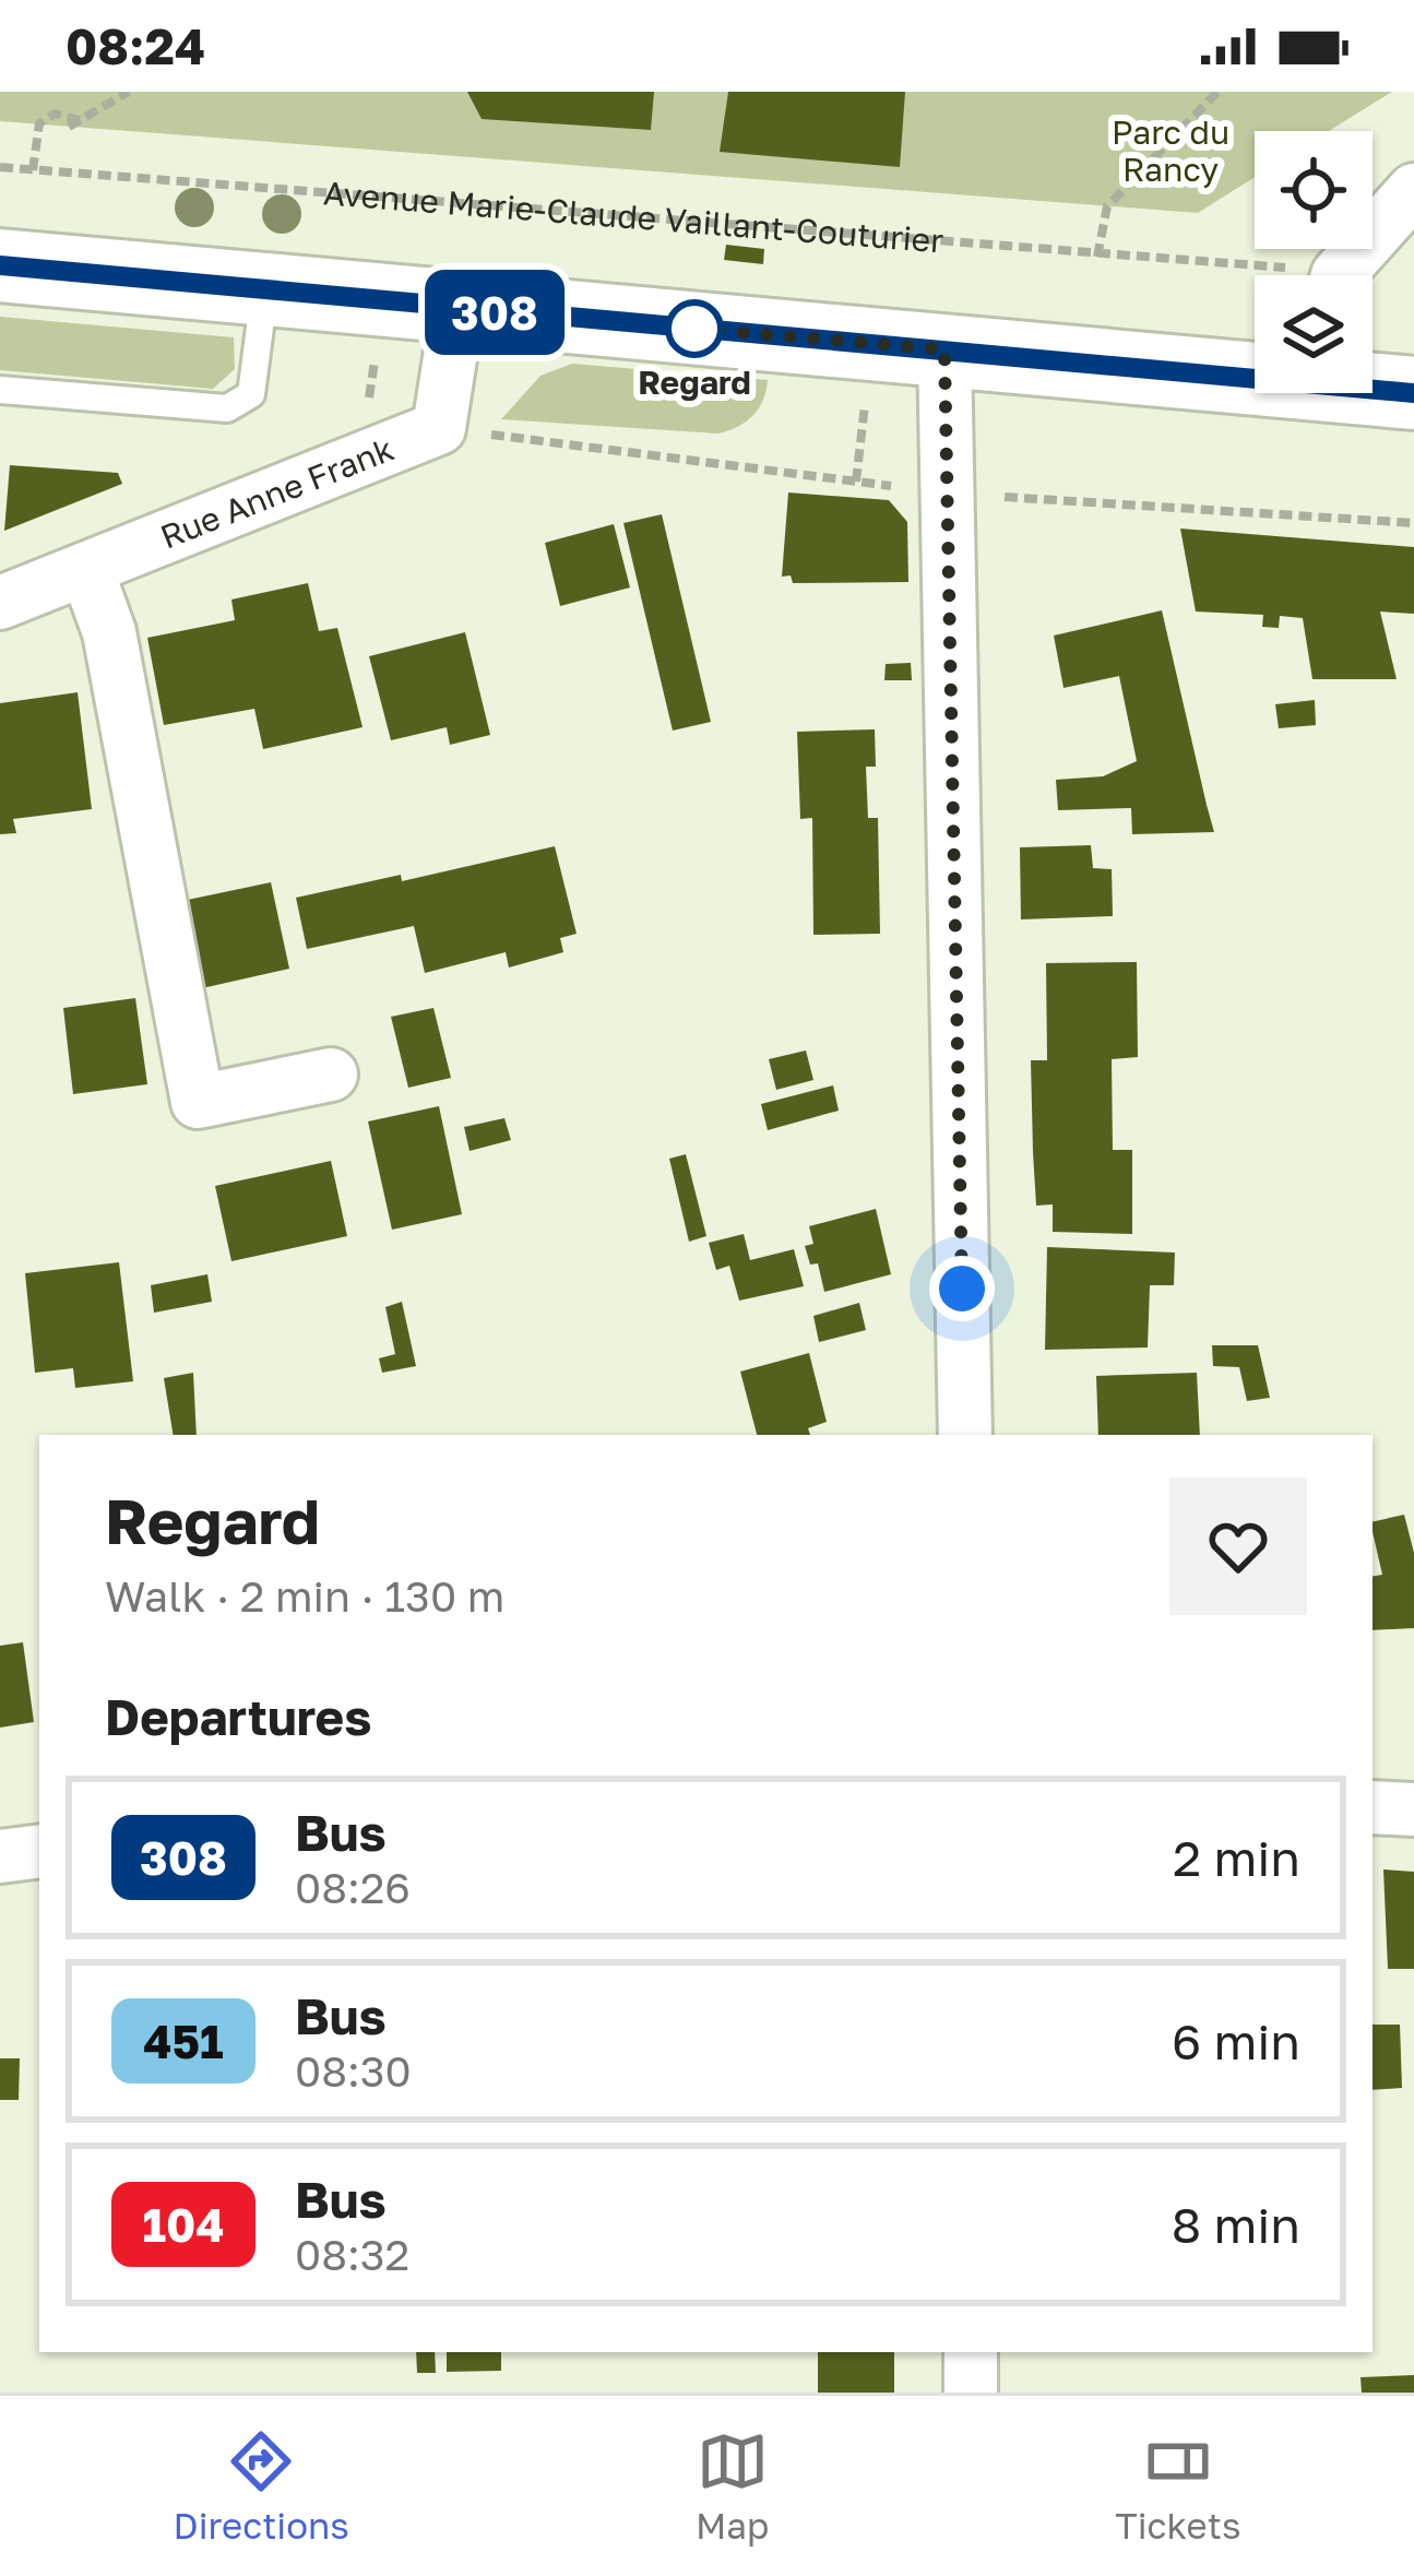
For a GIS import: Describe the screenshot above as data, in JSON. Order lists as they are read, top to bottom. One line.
{"streets":{"street":["Rue Anne Frank"],"path":["Avenue Marie-Claude Vaillant-Couturier"]},"parks":["Parc du Rancy"],"places":["Regard"],"lines":["bus line 308"],"page":{"status":"08:24","on_map":"308","heading":[["Regard","Walk · 2 min · 130 m"],"Departures"],"list":[{"mark":"308","name":"Bus","note":"08:26","value":"2 min"},{"mark":"451","name":"Bus","note":"08:30","value":"6 min"},{"mark":"104","name":"Bus","note":"08:32","value":"8 min"}],"tabs":["Directions","Map","Tickets"]}}
